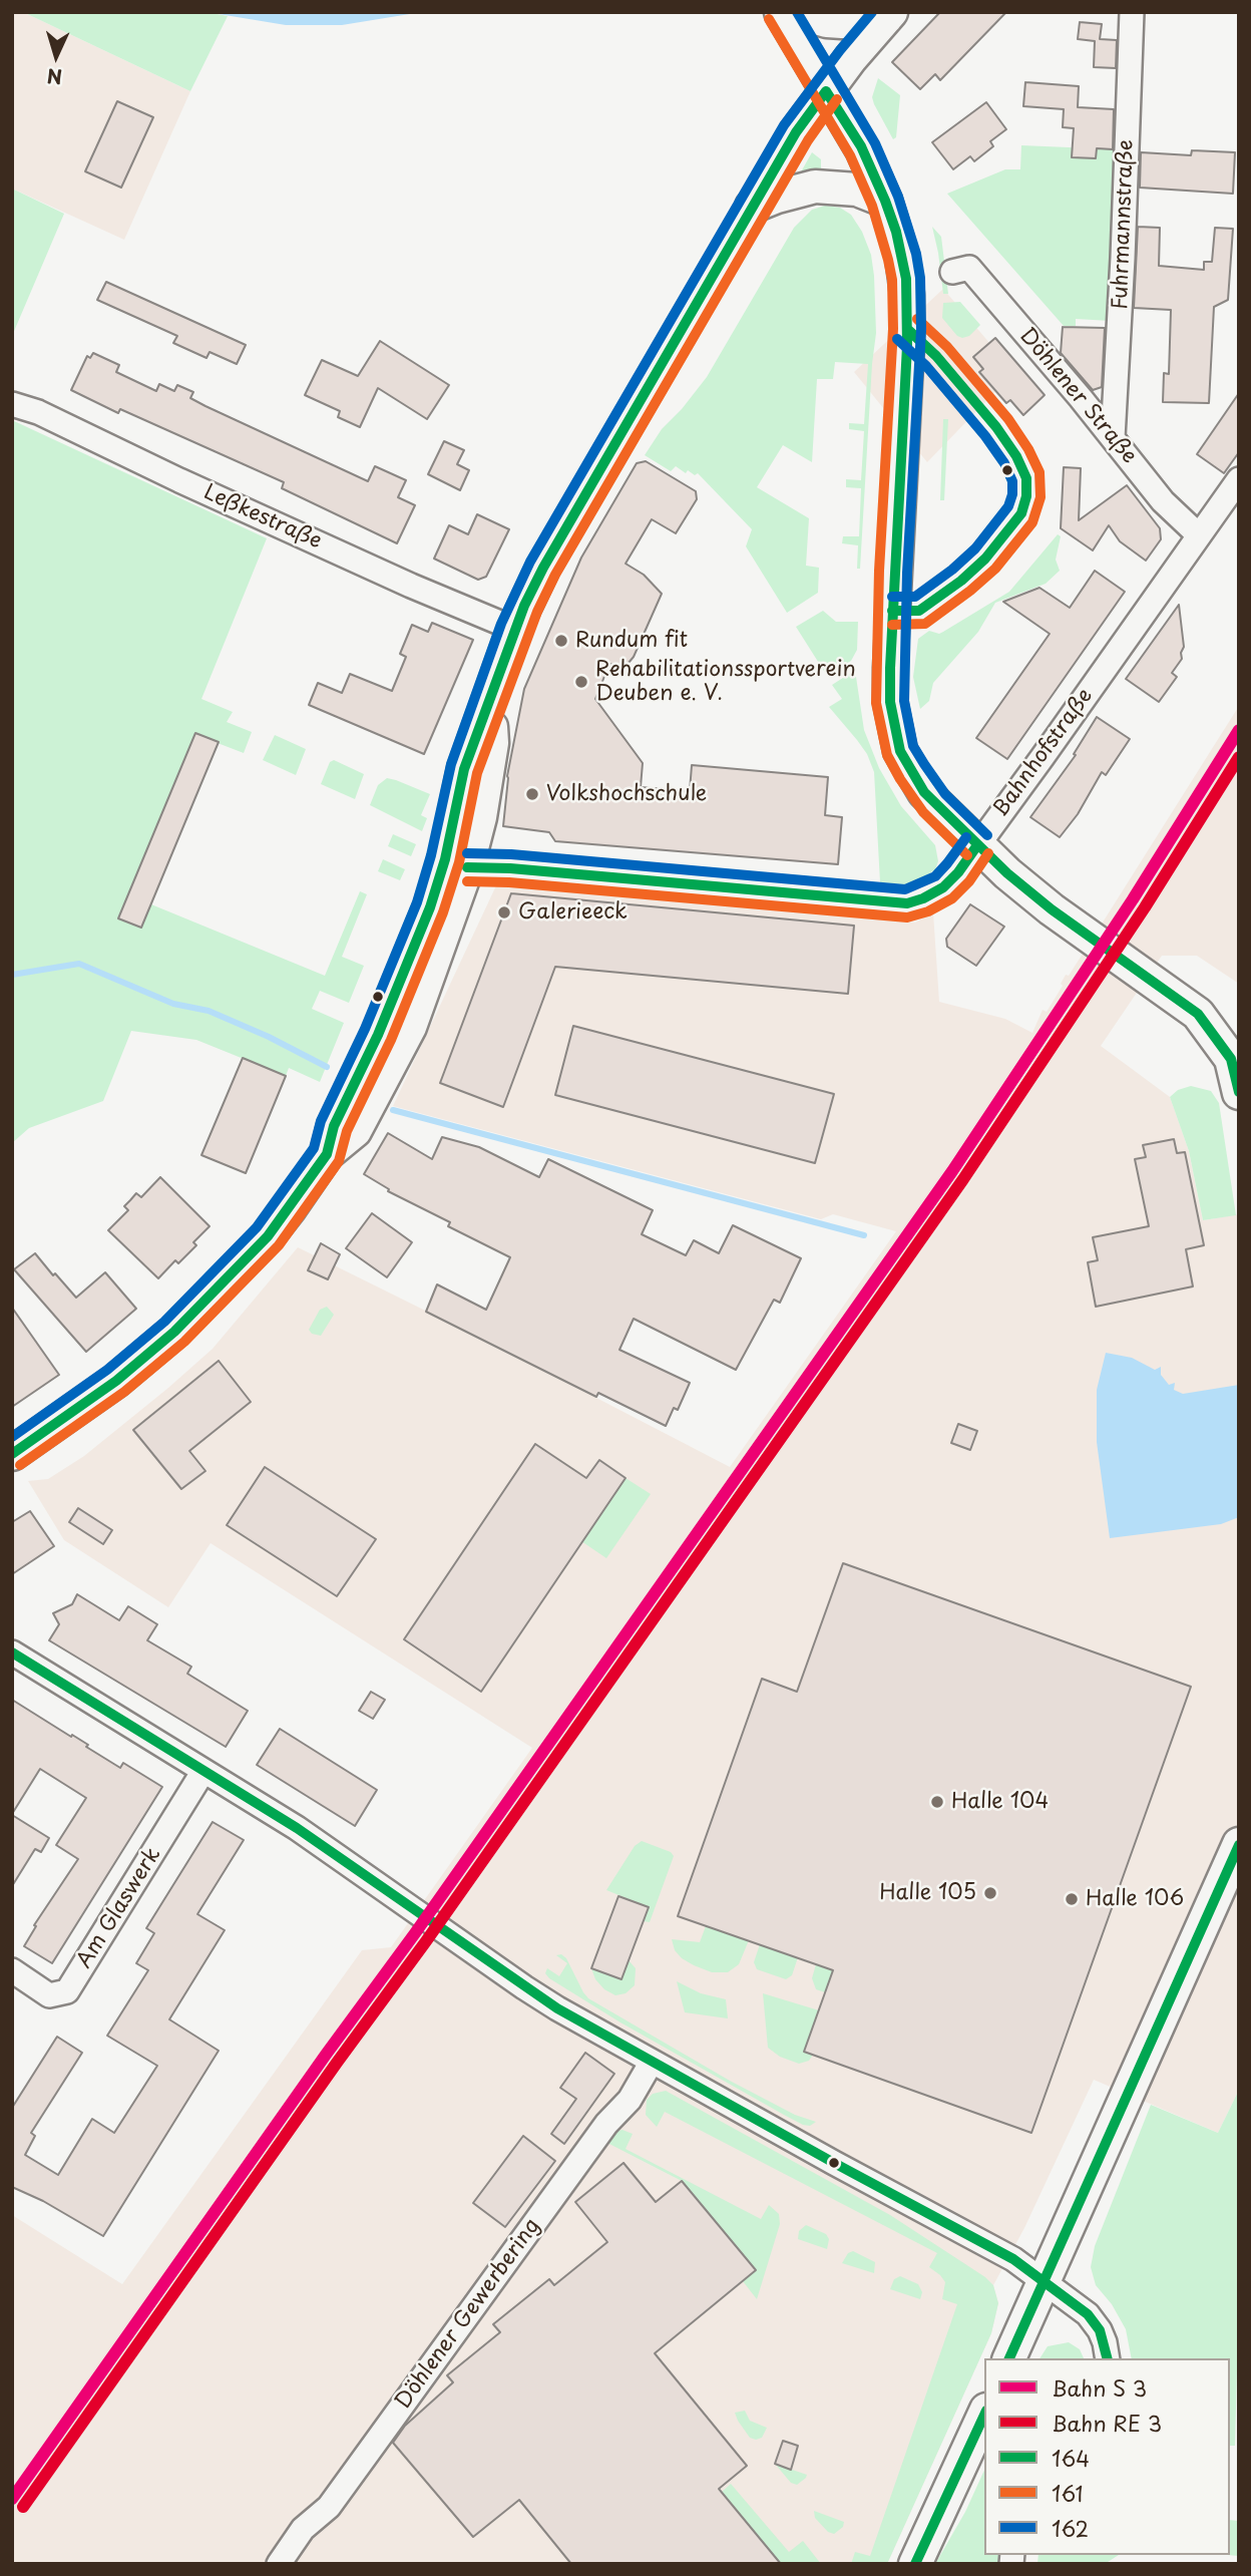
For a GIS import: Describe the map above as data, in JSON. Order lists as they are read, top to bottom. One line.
{"streets":{"street":["Fuhrmannstraße","Döhlener Straße","Leßkestraße","Bahnhofstraße","Am Glaswerk","Döhlener Gewerbering"]},"crossings":[["Fuhrmannstraße","Döhlener Straße"],["Döhlener Straße","Bahnhofstraße"]],"places":["Rundum fit","Rehabilitationssportverein Deuben e. V.","Volkshochschule","Galerieeck","Halle 104","Halle 105","Halle 106"],"lines":["transit line 162","transit line 161","transit line 164"],"legend":["Bahn S 3","Bahn RE 3","164","161","162"],"north":"bottom"}
